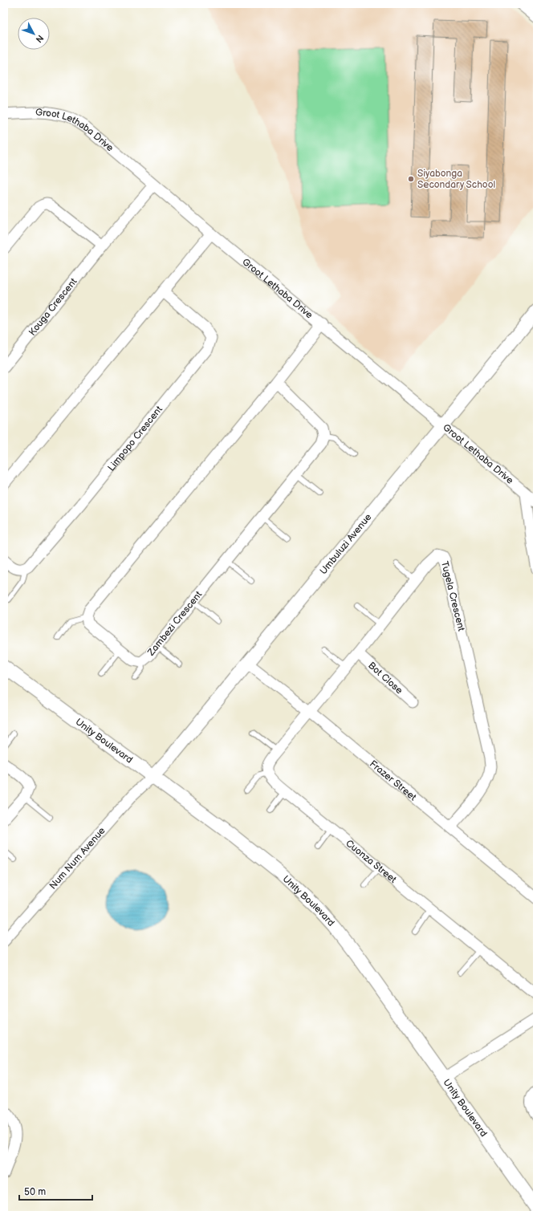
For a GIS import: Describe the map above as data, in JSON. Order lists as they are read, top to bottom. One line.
{"streets":{"street":["Groot Lethaba Drive","Kouga Crescent","Limpopo Crescent","Umbuluzi Avenue","Tugela Crescent","Zambezi Crescent","Bot Close","Unity Boulevard","Frazer Street","Num Num Avenue","Cuonza Street"]},"crossings":[["Groot Lethaba Drive","Kouga Crescent"],["Groot Lethaba Drive","Umbuluzi Avenue"],["Umbuluzi Avenue","Unity Boulevard"],["Umbuluzi Avenue","Frazer Street"],["Umbuluzi Avenue","Num Num Avenue"],["Tugela Crescent","Bot Close"],["Tugela Crescent","Frazer Street"],["Unity Boulevard","Num Num Avenue"]],"places":["Siyabonga Secondary School"],"scale_bar":"50 m","north":"bottom right"}
